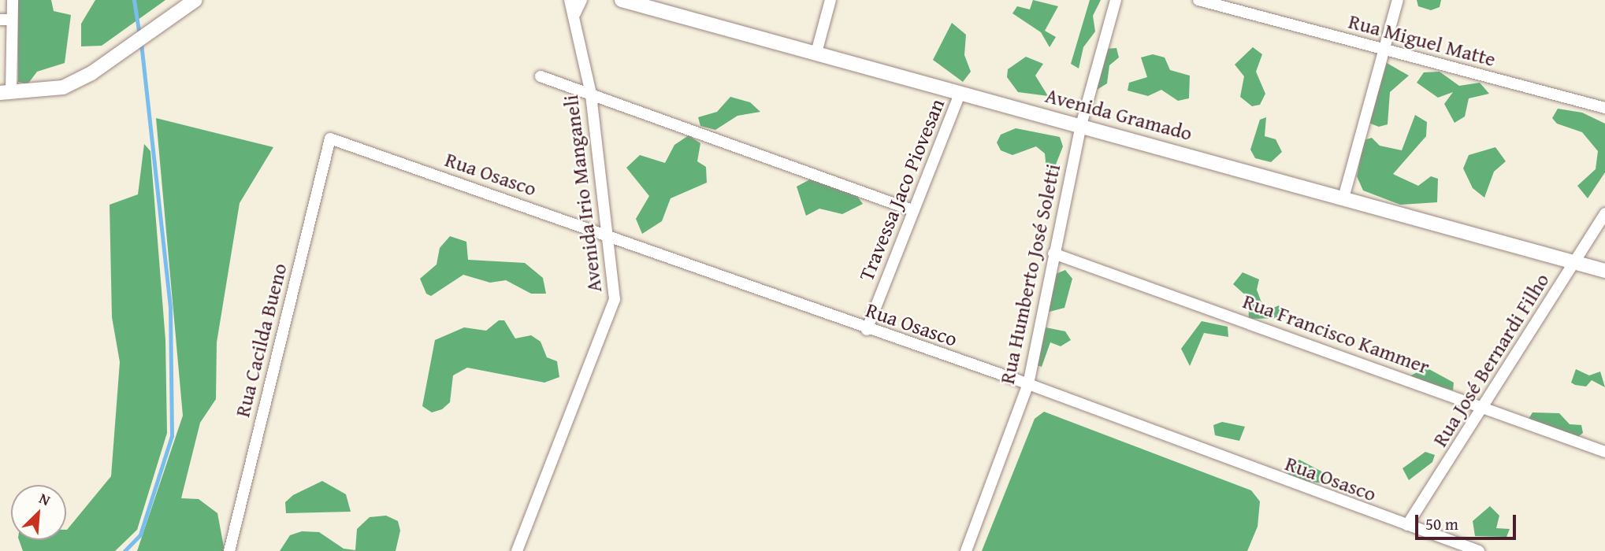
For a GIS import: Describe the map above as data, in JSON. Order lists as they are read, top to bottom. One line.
{"streets":{"street":["Rua Miguel Matte","Avenida Gramado","Rua Osasco","Travessa Jaco Piovesan","Avenida Irio Manganeli","Rua Humberto José Soletti","Rua Francisco Kammer","Rua Cacilda Bueno","Rua José Bernardi Filho"]},"crossings":[["Avenida Gramado","Travessa Jaco Piovesan"],["Avenida Gramado","Rua Humberto José Soletti"],["Avenida Gramado","Rua José Bernardi Filho"],["Rua Osasco","Travessa Jaco Piovesan"],["Rua Osasco","Avenida Irio Manganeli"],["Rua Osasco","Rua Humberto José Soletti"],["Rua Osasco","Rua Cacilda Bueno"],["Rua Osasco","Rua José Bernardi Filho"],["Rua Humberto José Soletti","Rua Francisco Kammer"],["Rua Francisco Kammer","Rua José Bernardi Filho"]],"scale_bar":"50 m","north":"top right"}
